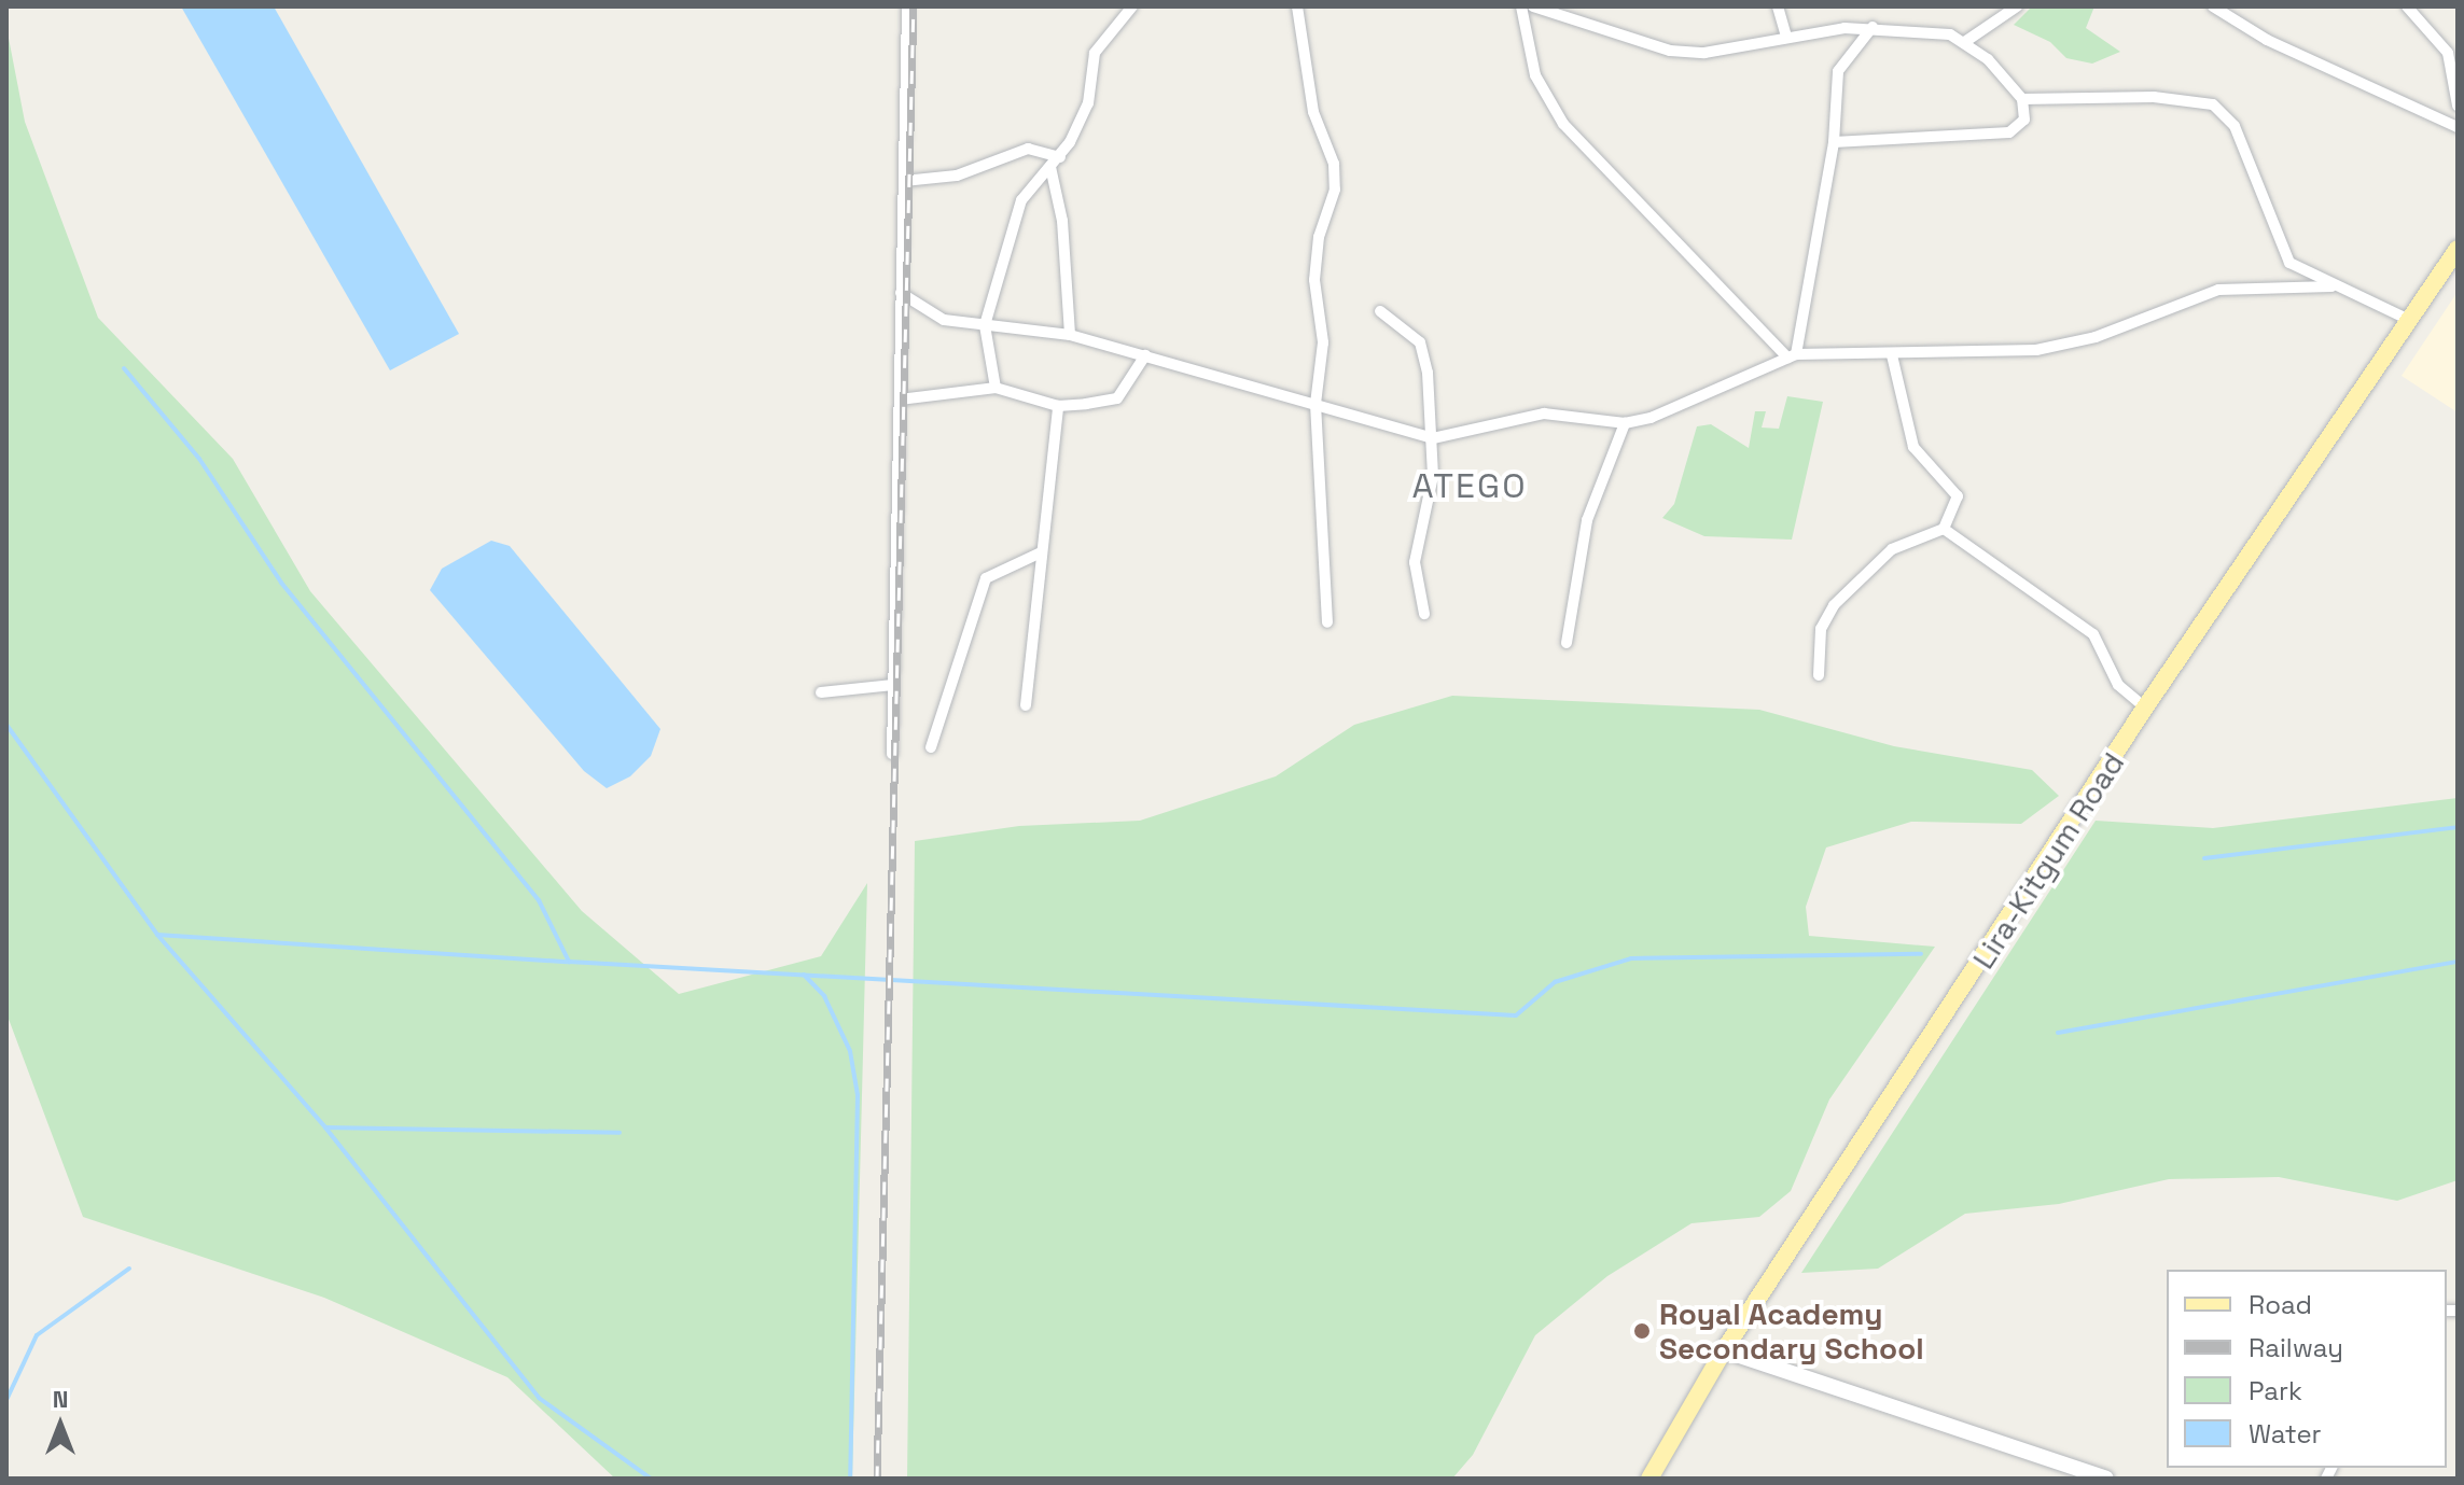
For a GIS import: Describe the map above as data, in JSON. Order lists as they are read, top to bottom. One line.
{"streets":{"main road":["Lira-Kitgum Road"]},"districts":["ATEGO"],"places":["Royal Academy Secondary School"],"legend":["Road","Railway","Park","Water"],"north":"top"}
